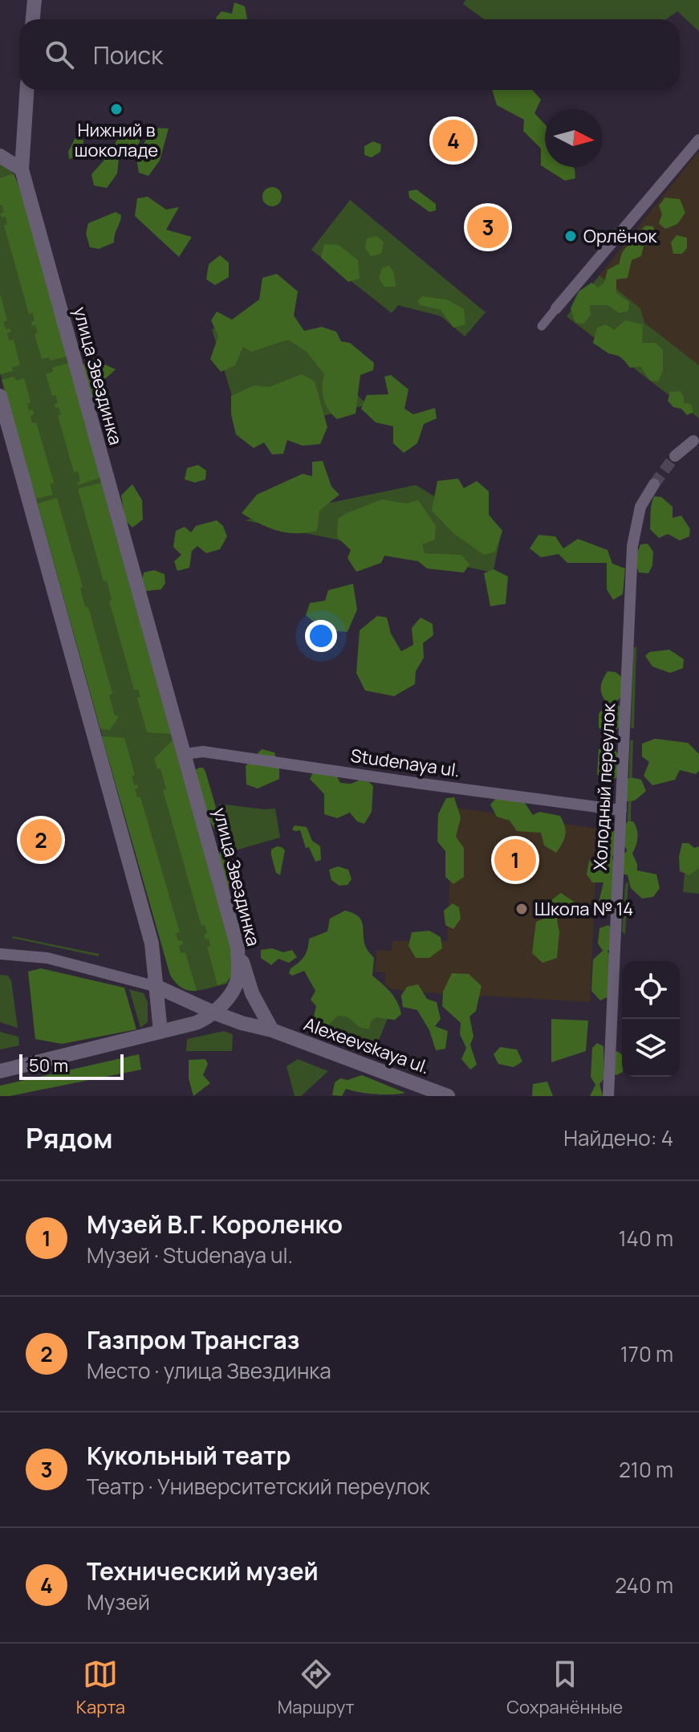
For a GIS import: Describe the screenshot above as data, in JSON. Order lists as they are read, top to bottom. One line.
{"streets":{"street":["улица Звездинка","Studenaya ul.","Холодный переулок","Alexeevskaya ul."]},"crossings":[["улица Звездинка","Studenaya ul."],["улица Звездинка","Alexeevskaya ul."],["Studenaya ul.","Холодный переулок"]],"places":["Нижний в шоколаде","Орлёнок","Школа № 14"],"scale_bar":"50 m","north":"right","page":{"search":"Поиск","pins":["4","3","2","1"],"scale":"50 m","heading":["Рядом","Найдено: 4"],"list":[{"mark":"1","name":"Музей В.Г. Короленко","note":"Музей · Studenaya ul.","value":"140 m"},{"mark":"2","name":"Газпром Трансгаз","note":"Место · улица Звездинка","value":"170 m"},{"mark":"3","name":"Кукольный театр","note":"Театр · Университетский переулок","value":"210 m"},{"mark":"4","name":"Технический музей","note":"Музей","value":"240 m"}],"nav":["Карта","Маршрут","Сохранённые"]}}
